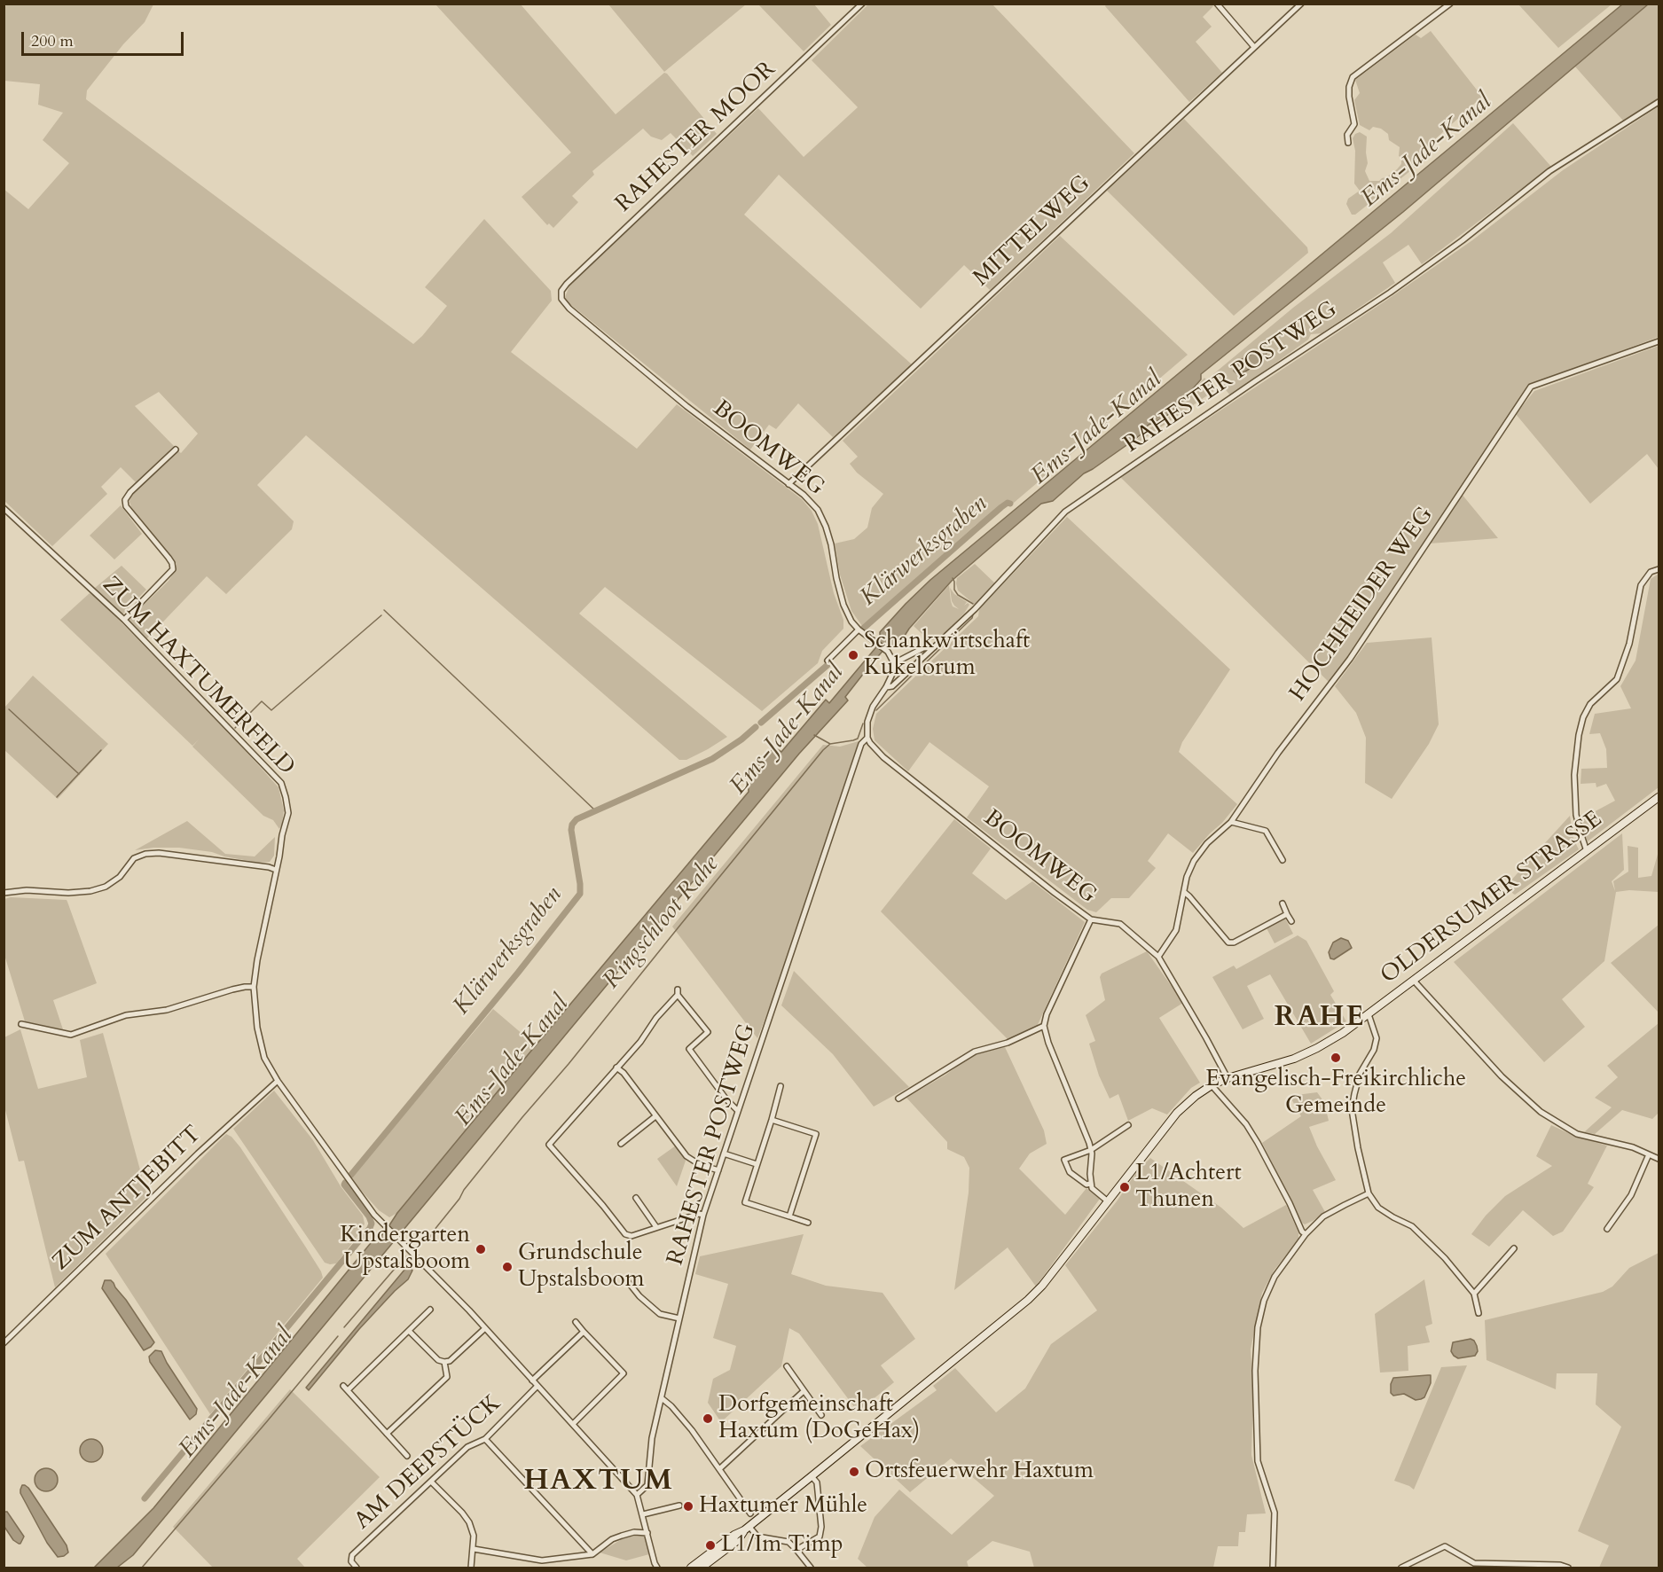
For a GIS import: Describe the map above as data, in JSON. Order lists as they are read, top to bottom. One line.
{"streets":{"main road":["OLDERSUMER STRASSE"],"street":["RAHESTER MOOR","MITTELWEG","RAHESTER POSTWEG","BOOMWEG","HOCHHEIDER WEG","ZUM HAXTUMERFELD","ZUM ANTJEBITT","AM DEEPSTÜCK"]},"crossings":[["RAHESTER MOOR","BOOMWEG"],["MITTELWEG","BOOMWEG"],["RAHESTER POSTWEG","BOOMWEG"],["RAHESTER POSTWEG","ZUM HAXTUMERFELD"],["BOOMWEG","HOCHHEIDER WEG"],["BOOMWEG","OLDERSUMER STRASSE"],["ZUM HAXTUMERFELD","ZUM ANTJEBITT"],["ZUM HAXTUMERFELD","AM DEEPSTÜCK"]],"districts":["RAHE","HAXTUM"],"water":["Ems-Jade-Kanal","Klärwerksgraben","Ringschloot Rahe"],"places":["Schankwirtschaft Kukelorum","Evangelisch-Freikirchliche Gemeinde","L1/Achtert Thunen","Kindergarten Upstalsboom","Grundschule Upstalsboom","Dorfgemeinschaft Haxtum (DoGeHax)","Ortsfeuerwehr Haxtum","Haxtumer Mühle","L1/Im Timp"],"scale_bar":"200 m"}
